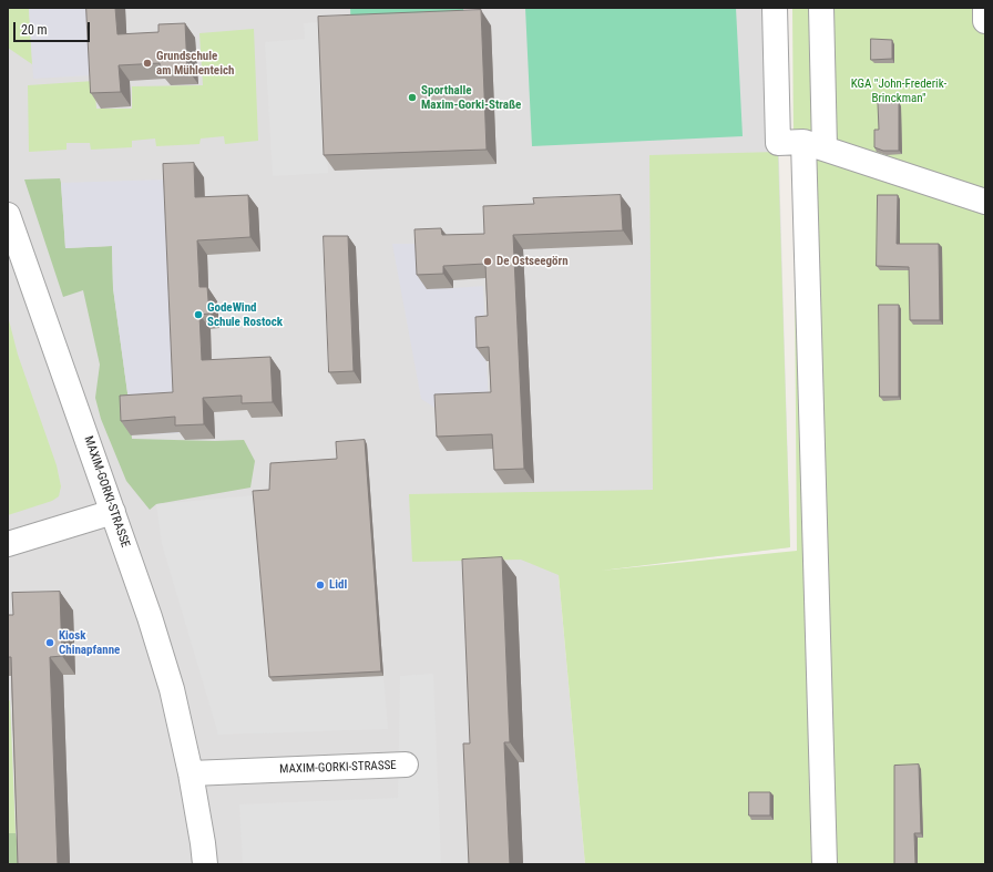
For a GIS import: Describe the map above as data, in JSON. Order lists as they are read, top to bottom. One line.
{"streets":{"street":["MAXIM-GORKI-STRASSE"]},"parks":["KGA \"John-Frederik- Brinckman\""],"places":["Grundschule am Mühlenteich","Sporthalle Maxim-Gorki-Straße","De Ostseegörn","GodeWind Schule Rostock","Lidl","Kiosk Chinapfanne"],"scale_bar":"20 m"}
